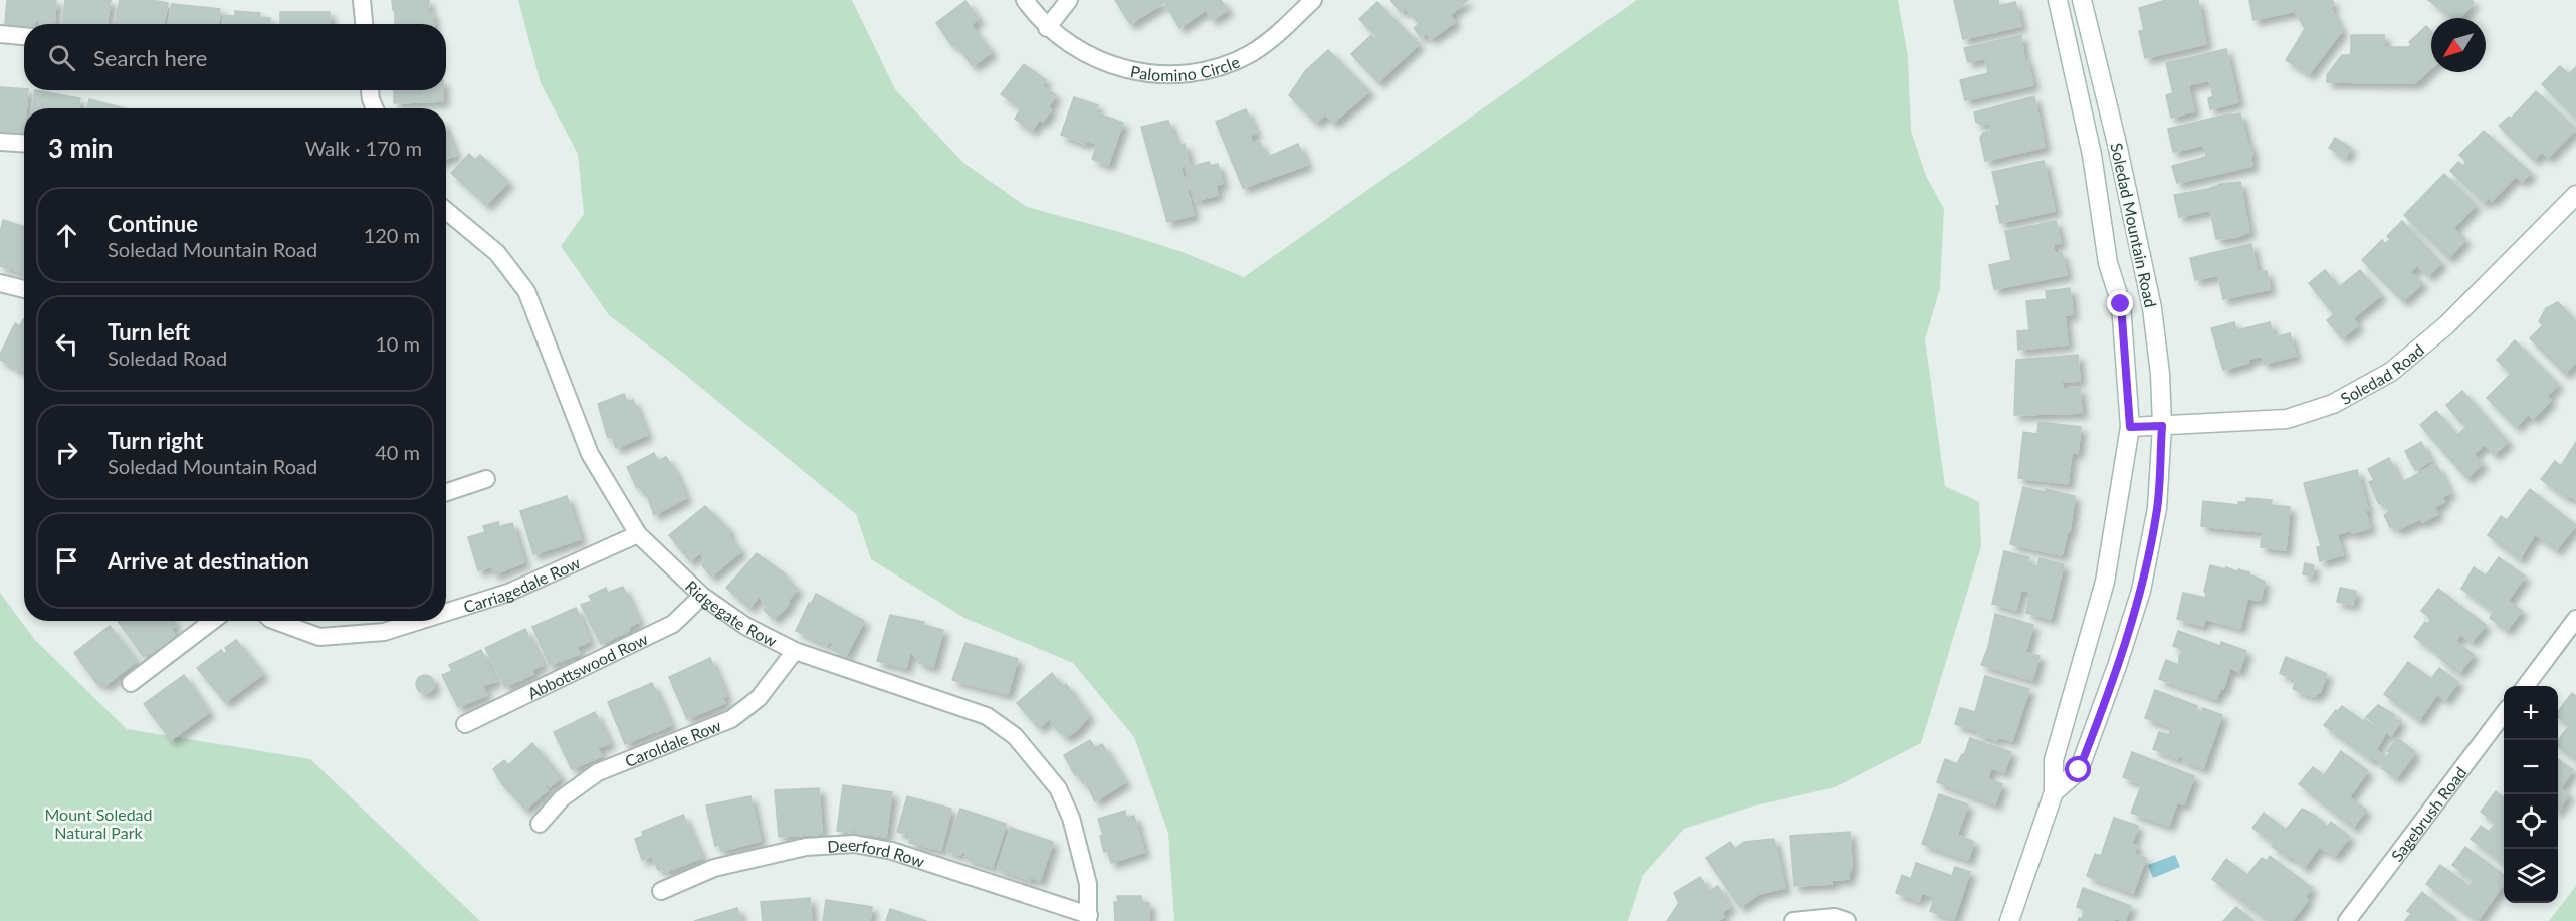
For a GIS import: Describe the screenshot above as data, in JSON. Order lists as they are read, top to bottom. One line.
{"streets":{"main road":["Soledad Mountain Road","Soledad Road"],"street":["Palomino Circle","Carriagedale Row","Ridgegate Row","Abbottswood Row","Caroldale Row","Sagebrush Road","Deerford Row"]},"crossings":[["Soledad Mountain Road","Soledad Road"],["Carriagedale Row","Ridgegate Row"],["Ridgegate Row","Abbottswood Row"],["Ridgegate Row","Caroldale Row"],["Ridgegate Row","Deerford Row"]],"parks":["Mount Soledad Natural Park"],"north":"bottom left","page":{"search":"Search here","heading":["3 min","Walk · 170 m"],"list":[["Continue","Soledad Mountain Road","120 m"],["Turn left","Soledad Road","10 m"],["Turn right","Soledad Mountain Road","40 m"],"Arrive at destination"],"map_buttons":["+","−"]}}
